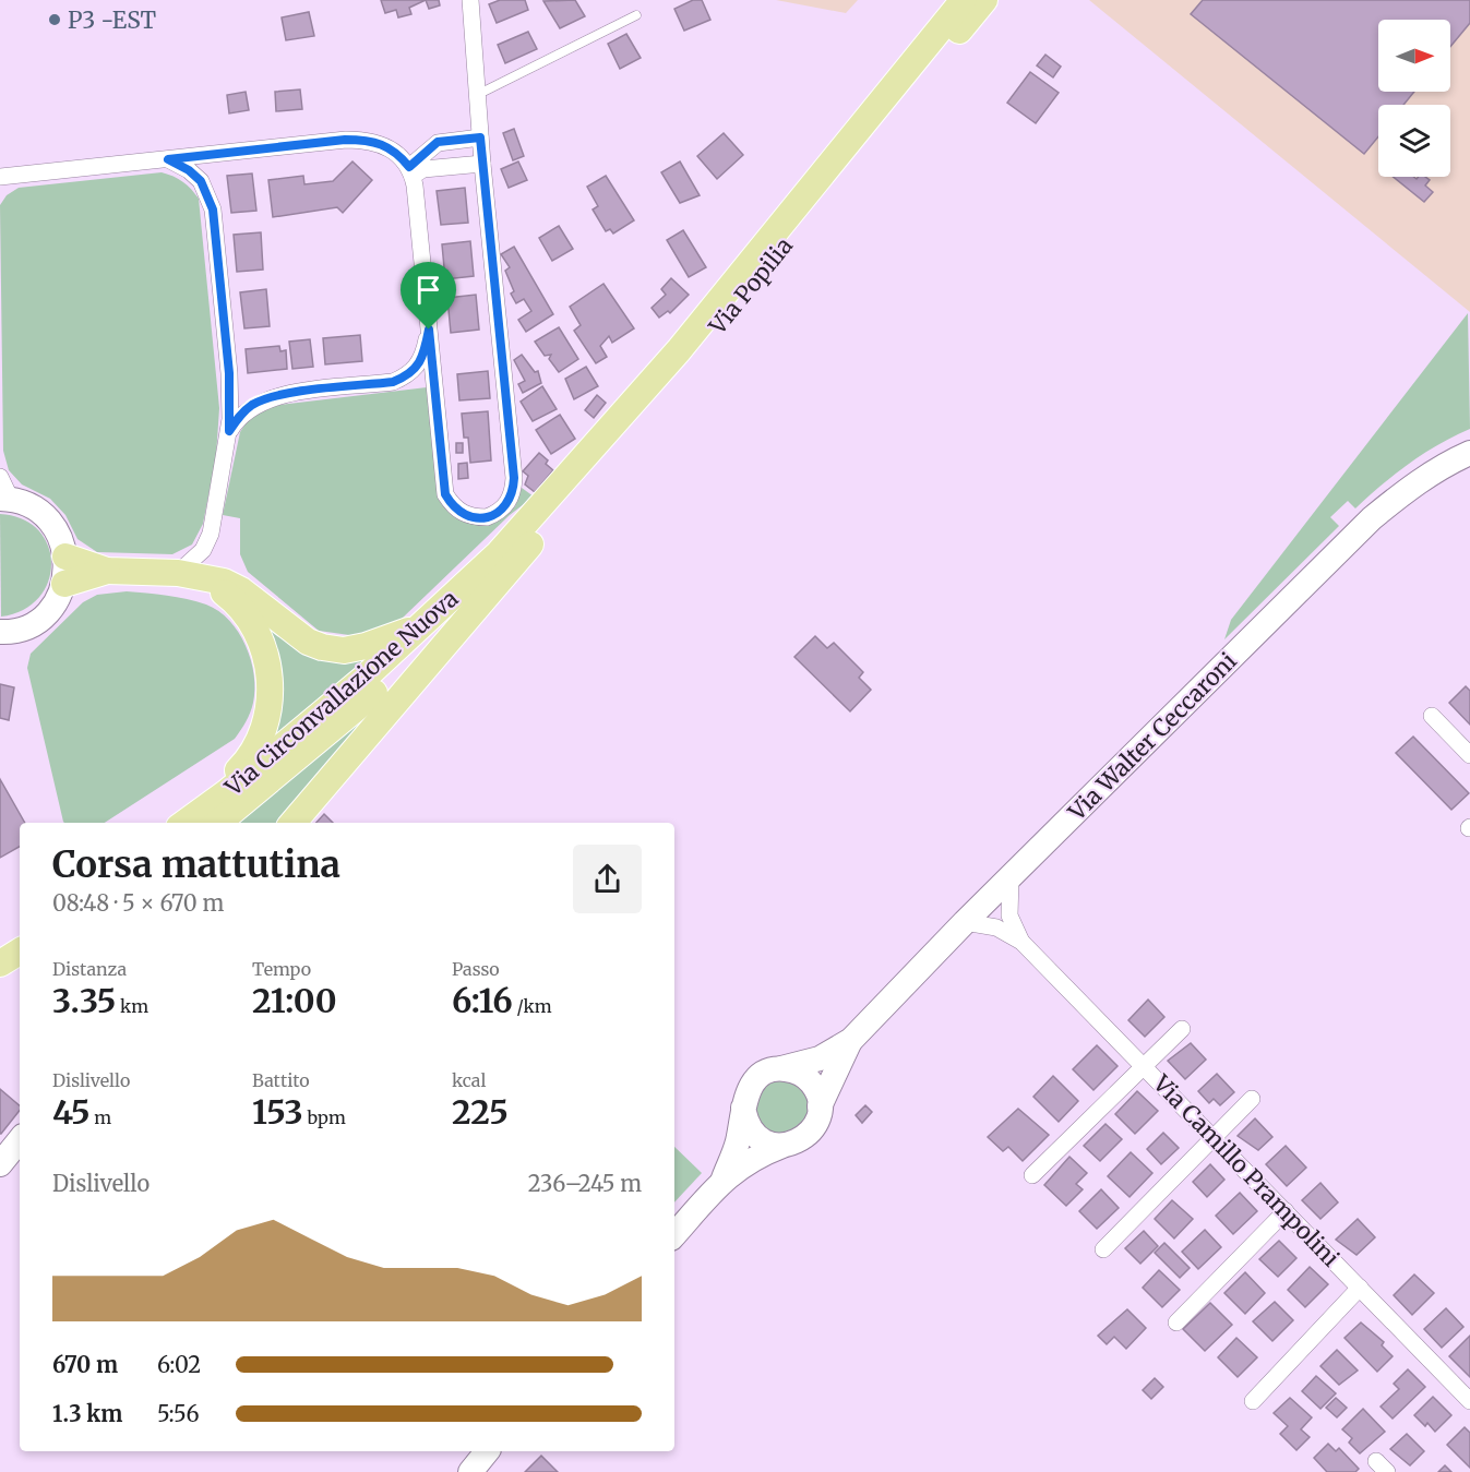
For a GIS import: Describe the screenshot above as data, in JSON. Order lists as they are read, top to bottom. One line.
{"streets":{"main road":["Via Popilia","Via Circonvallazione Nuova"],"street":["Via Walter Ceccaroni","Via Camillo Prampolini"]},"crossings":[["Via Popilia","Via Circonvallazione Nuova"],["Via Walter Ceccaroni","Via Camillo Prampolini"]],"places":["P3 -EST"],"north":"right","page":{"heading":["Corsa mattutina","08:48 · 5 × 670 m"],"stats":[["Distanza","3.35 km"],["Tempo","21:00"],["Passo","6:16 /km"],["Dislivello","45 m"],["Battito","153 bpm"],["kcal","225"]],"chart":["Dislivello","236–245 m"],"list":[{"name":"670 m","note":"6:02"},{"name":"1.3 km","note":"5:56"}]}}
